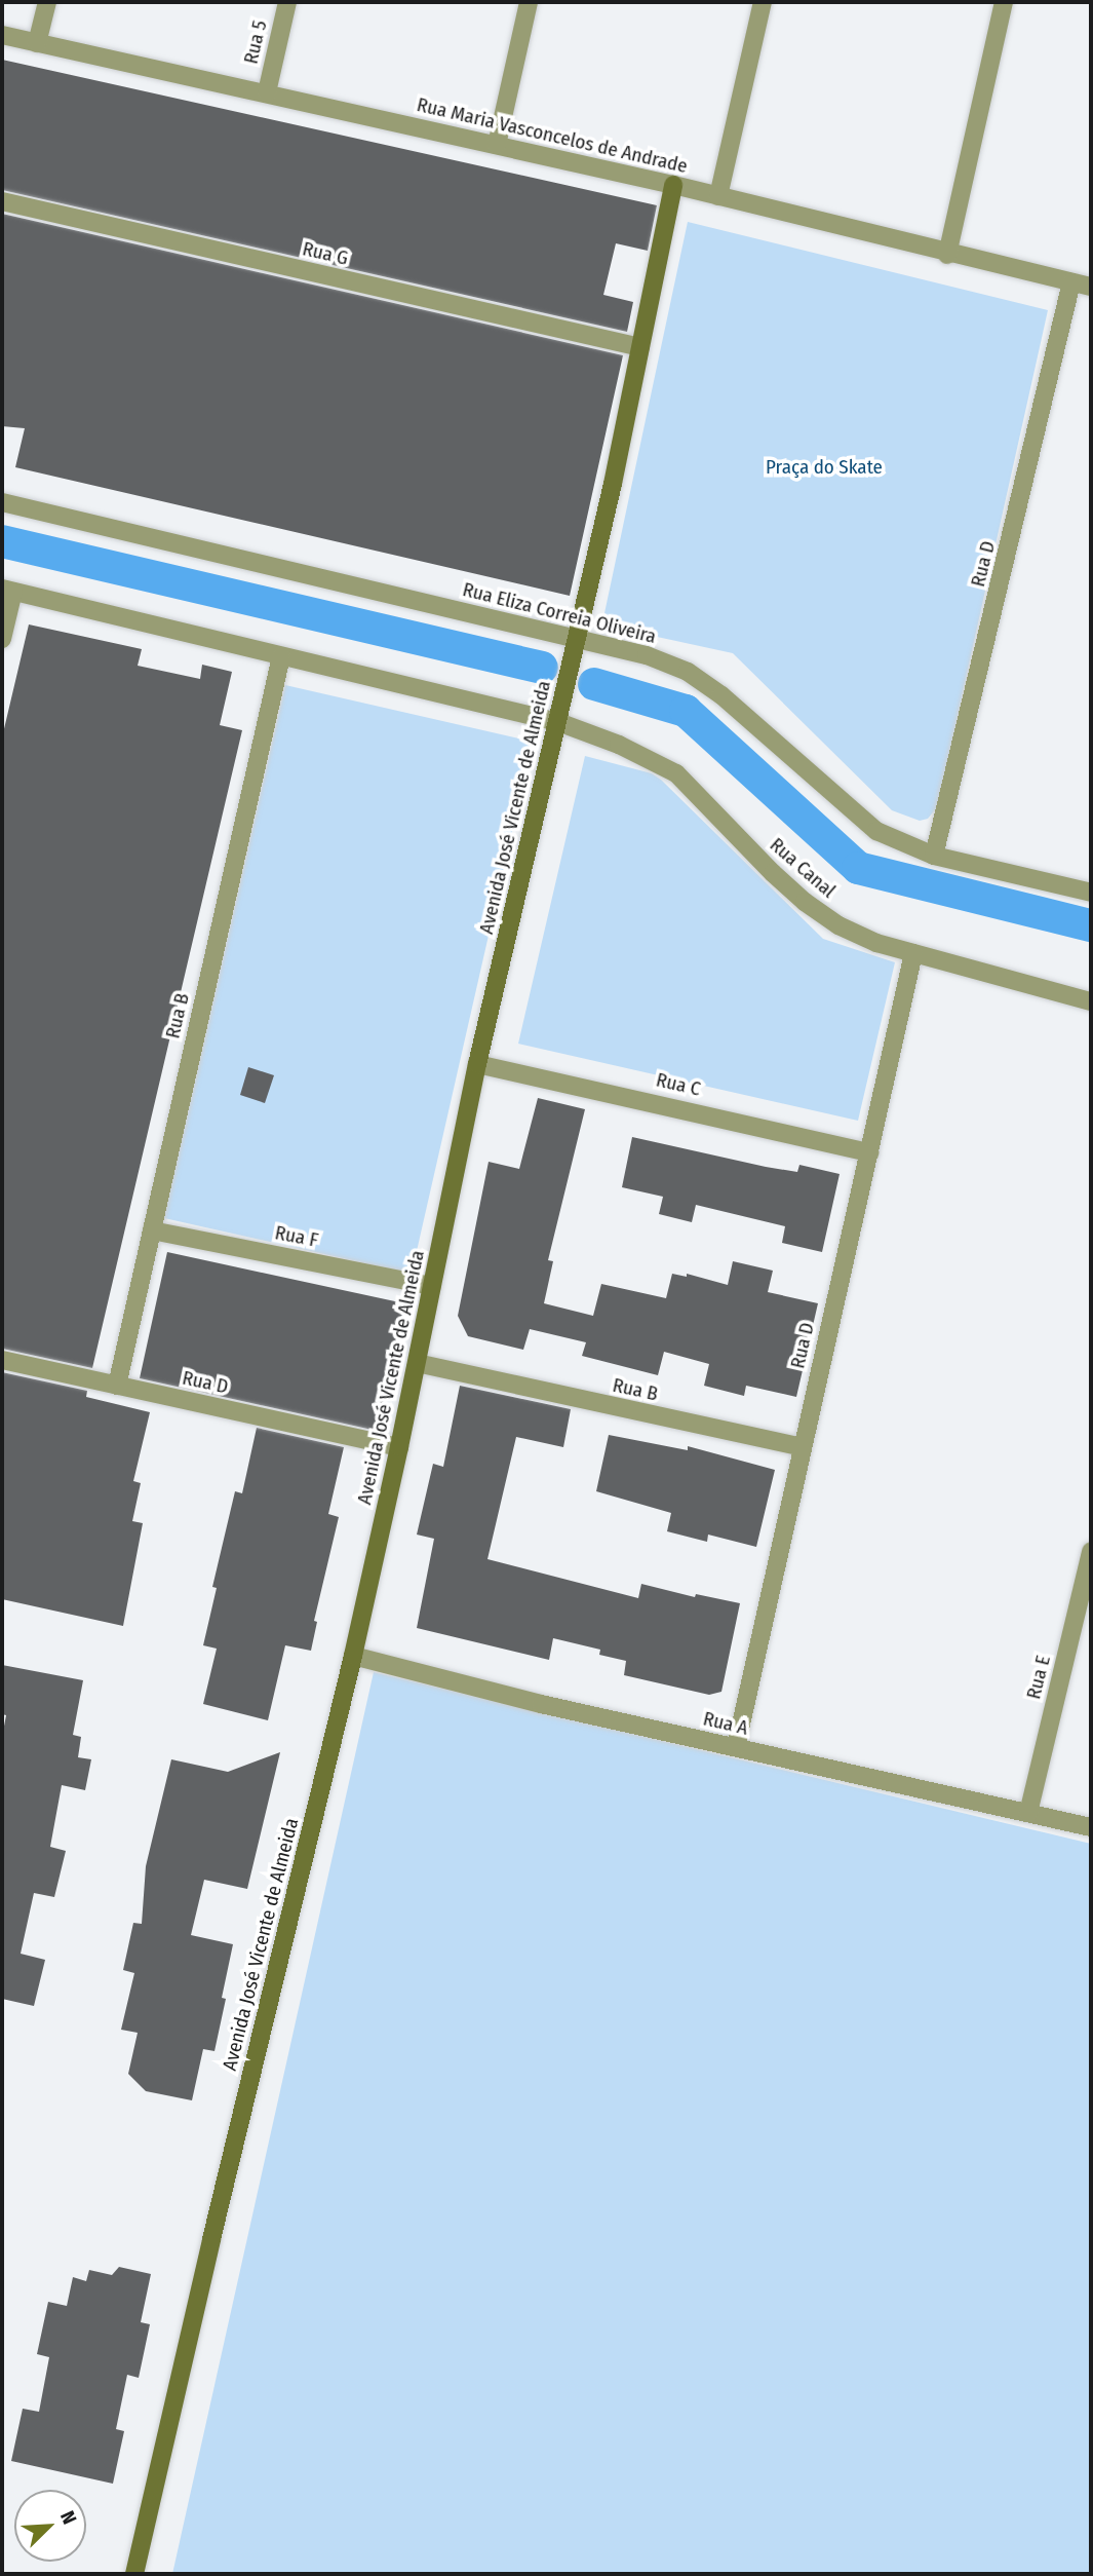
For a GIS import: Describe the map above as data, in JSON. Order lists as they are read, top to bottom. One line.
{"streets":{"street":["Rua 5","Rua Maria Vasconcelos de Andrade","Rua G","Rua D","Rua Eliza Correia Oliveira","Avenida José Vicente de Almeida","Rua Canal","Rua B","Rua C","Rua F","Rua E","Rua A"]},"crossings":[["Rua 5","Rua Maria Vasconcelos de Andrade"],["Rua Maria Vasconcelos de Andrade","Rua D"],["Rua Maria Vasconcelos de Andrade","Avenida José Vicente de Almeida"],["Rua G","Avenida José Vicente de Almeida"],["Rua D","Rua Eliza Correia Oliveira"],["Rua D","Avenida José Vicente de Almeida"],["Rua D","Rua Canal"],["Rua D","Rua B"],["Rua D","Rua C"],["Rua D","Rua A"],["Rua Eliza Correia Oliveira","Avenida José Vicente de Almeida"],["Avenida José Vicente de Almeida","Rua Canal"],["Avenida José Vicente de Almeida","Rua B"],["Avenida José Vicente de Almeida","Rua C"],["Avenida José Vicente de Almeida","Rua F"],["Avenida José Vicente de Almeida","Rua A"],["Rua B","Rua F"],["Rua E","Rua A"]],"parks":["Praça do Skate"],"north":"top right"}
